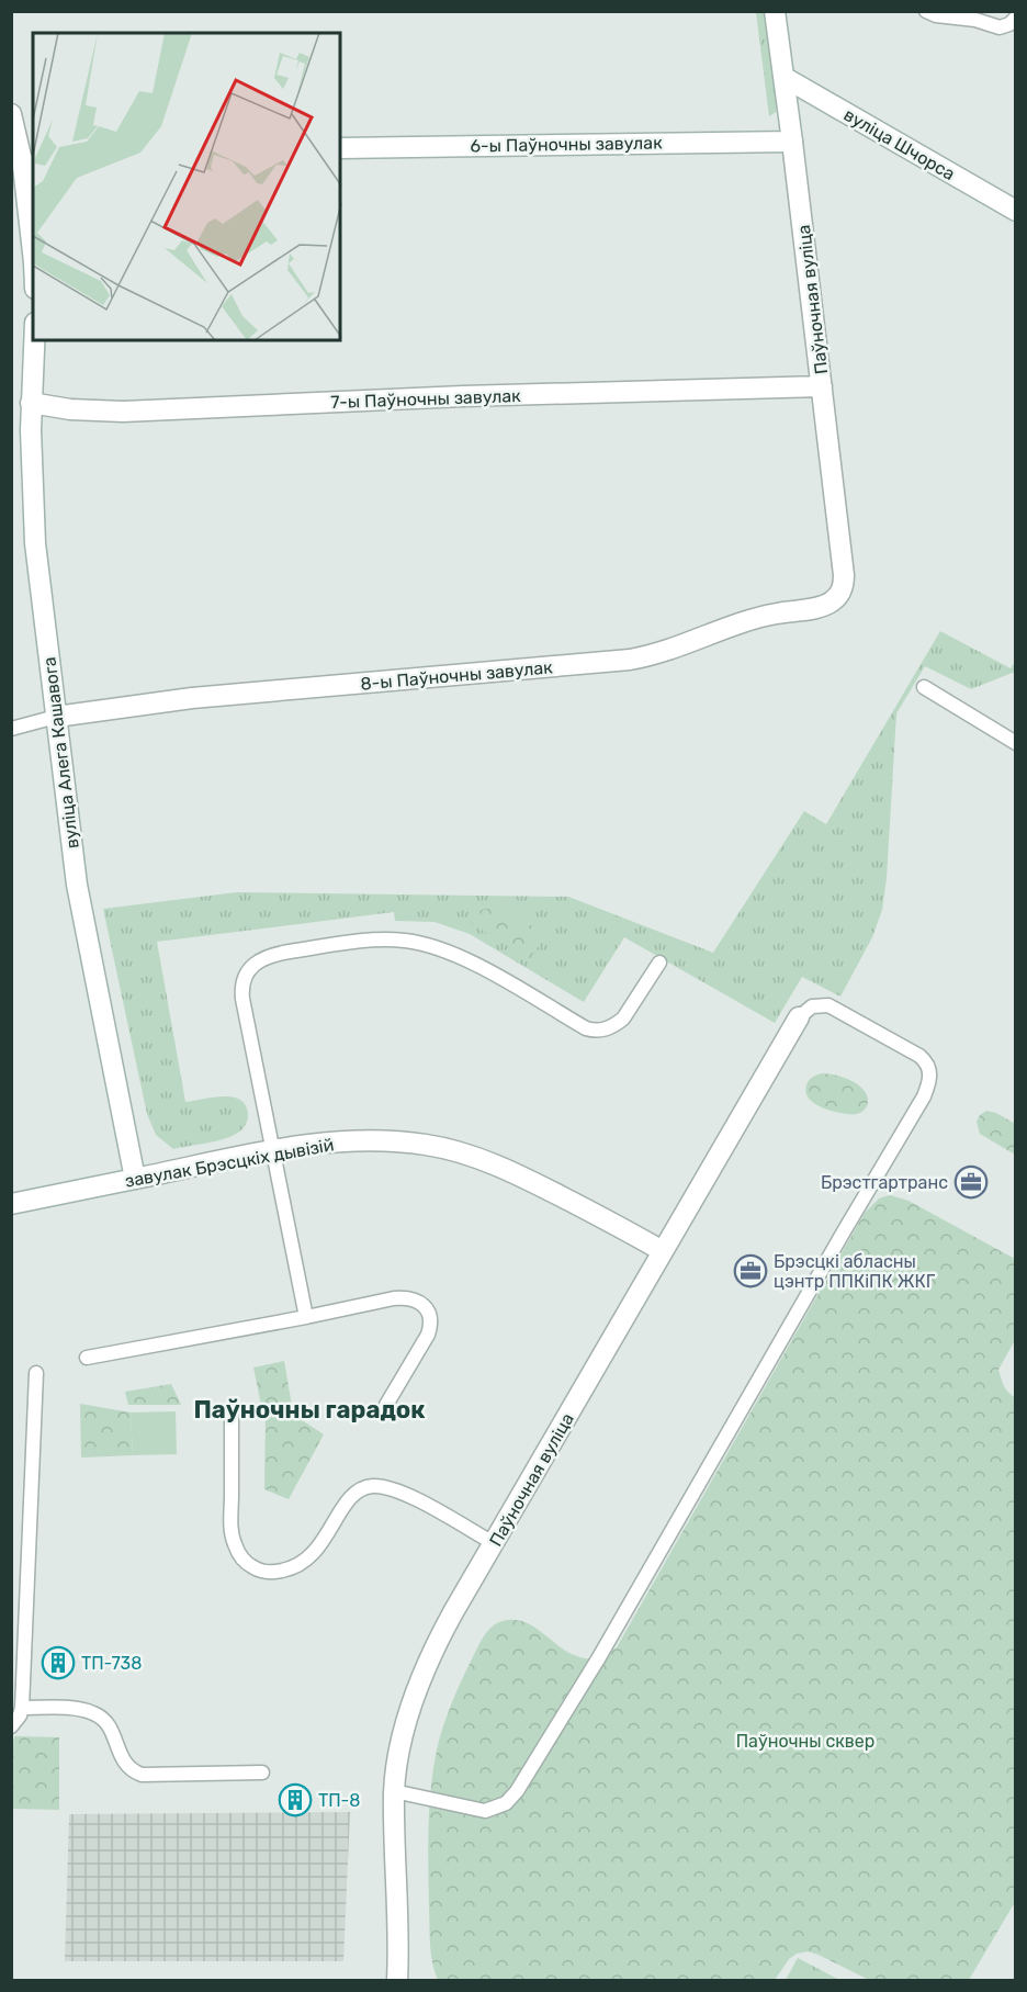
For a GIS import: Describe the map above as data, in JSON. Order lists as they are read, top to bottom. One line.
{"streets":{"street":["6-ы Паўночны завулак","вуліца Шчорса","Паўночная вуліца","7-ы Паўночны завулак","8-ы Паўночны завулак","вуліца Алега Кашавога","завулак Брэсцкіх дывізій"]},"crossings":[["6-ы Паўночны завулак","Паўночная вуліца"],["вуліца Шчорса","Паўночная вуліца"],["Паўночная вуліца","7-ы Паўночны завулак"],["Паўночная вуліца","8-ы Паўночны завулак"],["Паўночная вуліца","завулак Брэсцкіх дывізій"],["7-ы Паўночны завулак","вуліца Алега Кашавога"],["8-ы Паўночны завулак","вуліца Алега Кашавога"],["вуліца Алега Кашавога","завулак Брэсцкіх дывізій"]],"districts":["Паўночны гарадок"],"parks":["Паўночны сквер"],"places":{"office":["Брэстгартранс","Брэсцкі абласны цэнтр ППКіПК ЖКГ"],"building":["ТП-738","ТП-8"]}}
